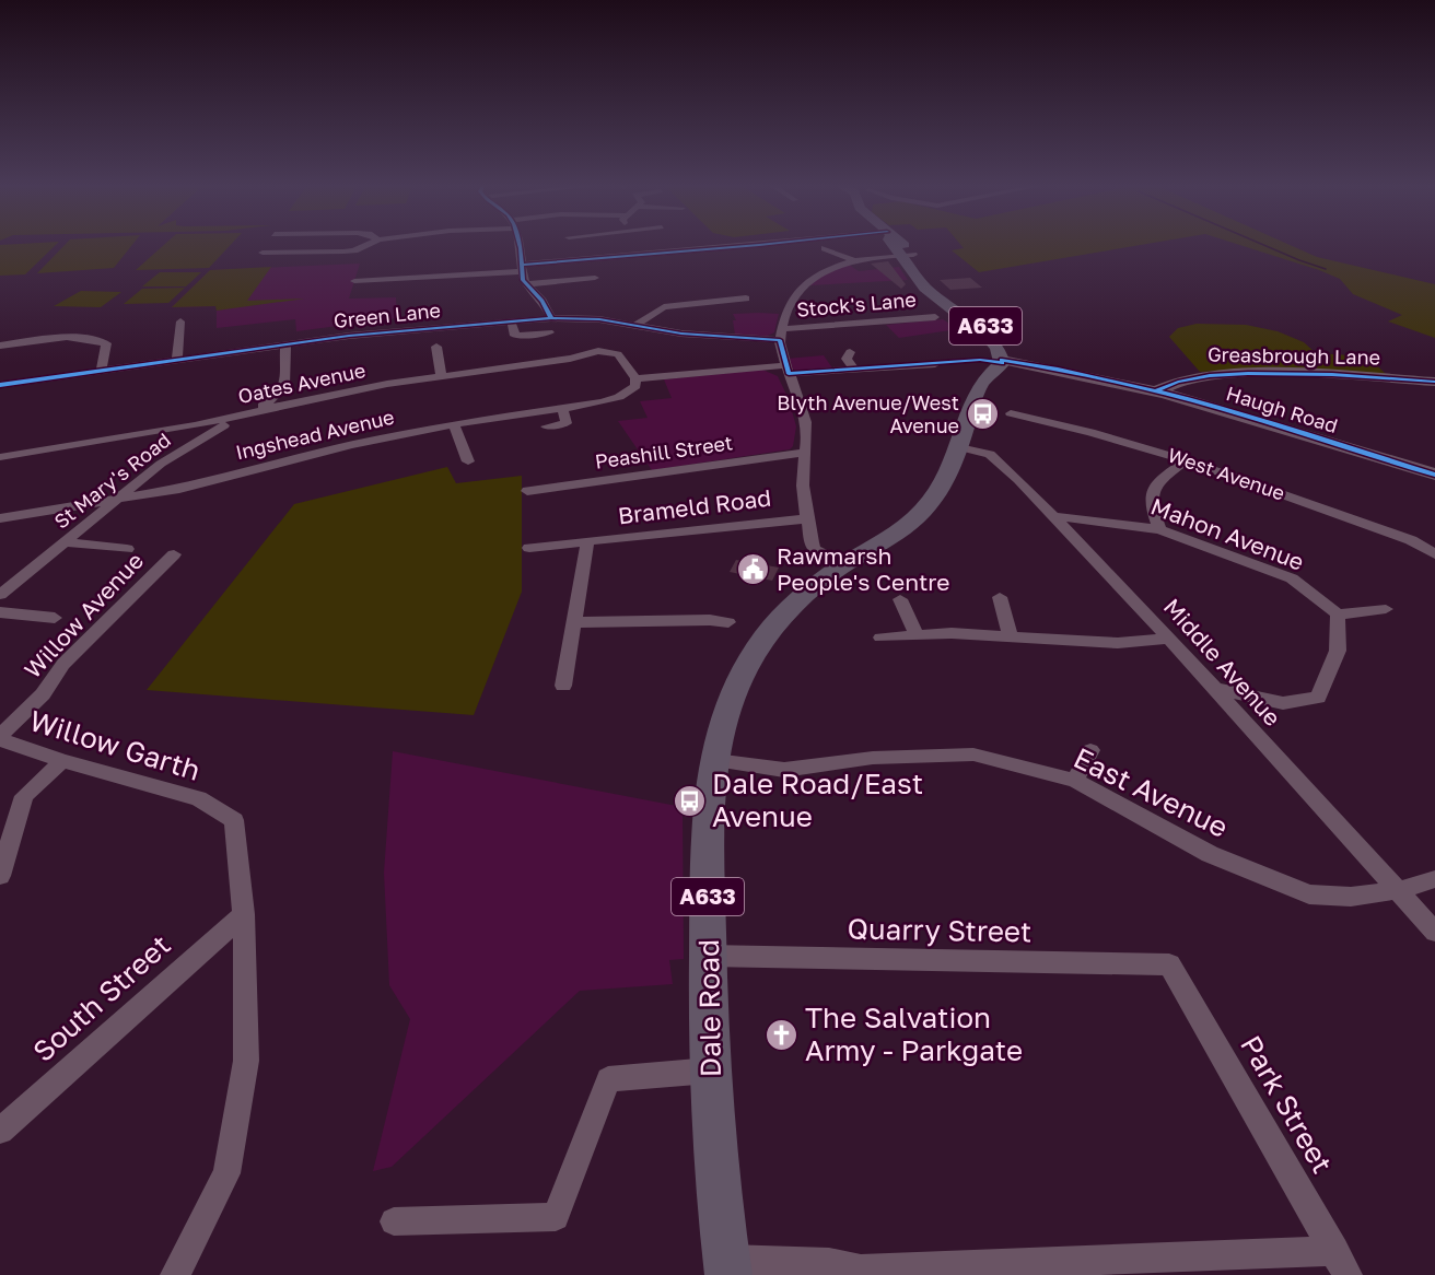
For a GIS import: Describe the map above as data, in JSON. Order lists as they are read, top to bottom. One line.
{"streets":{"main road":["A633","Dale Road"],"street":["Stock's Lane","Green Lane","Greasbrough Lane","Oates Avenue","Haugh Road","Ingshead Avenue","Peashill Street","West Avenue","St Mary's Road","Brameld Road","Mahon Avenue","Willow Avenue","Middle Avenue","Willow Garth","East Avenue","Quarry Street","South Street","Park Street"]},"crossings":[["Stock's Lane","Green Lane"],["Green Lane","St Mary's Road"],["A633","Haugh Road"],["A633","Middle Avenue"],["A633","Dale Road"],["Greasbrough Lane","Haugh Road"],["Oates Avenue","Ingshead Avenue"],["Oates Avenue","St Mary's Road"],["Ingshead Avenue","St Mary's Road"],["Mahon Avenue","Middle Avenue"],["Willow Avenue","Willow Garth"],["Middle Avenue","East Avenue"],["Willow Garth","South Street"],["East Avenue","Dale Road"],["Quarry Street","Dale Road"],["Quarry Street","Park Street"]],"places":{"bus stop":["Blyth Avenue/West Avenue","Dale Road/East Avenue"],"public building":["Rawmarsh People's Centre"],"church":["The Salvation Army - Parkgate"]}}
